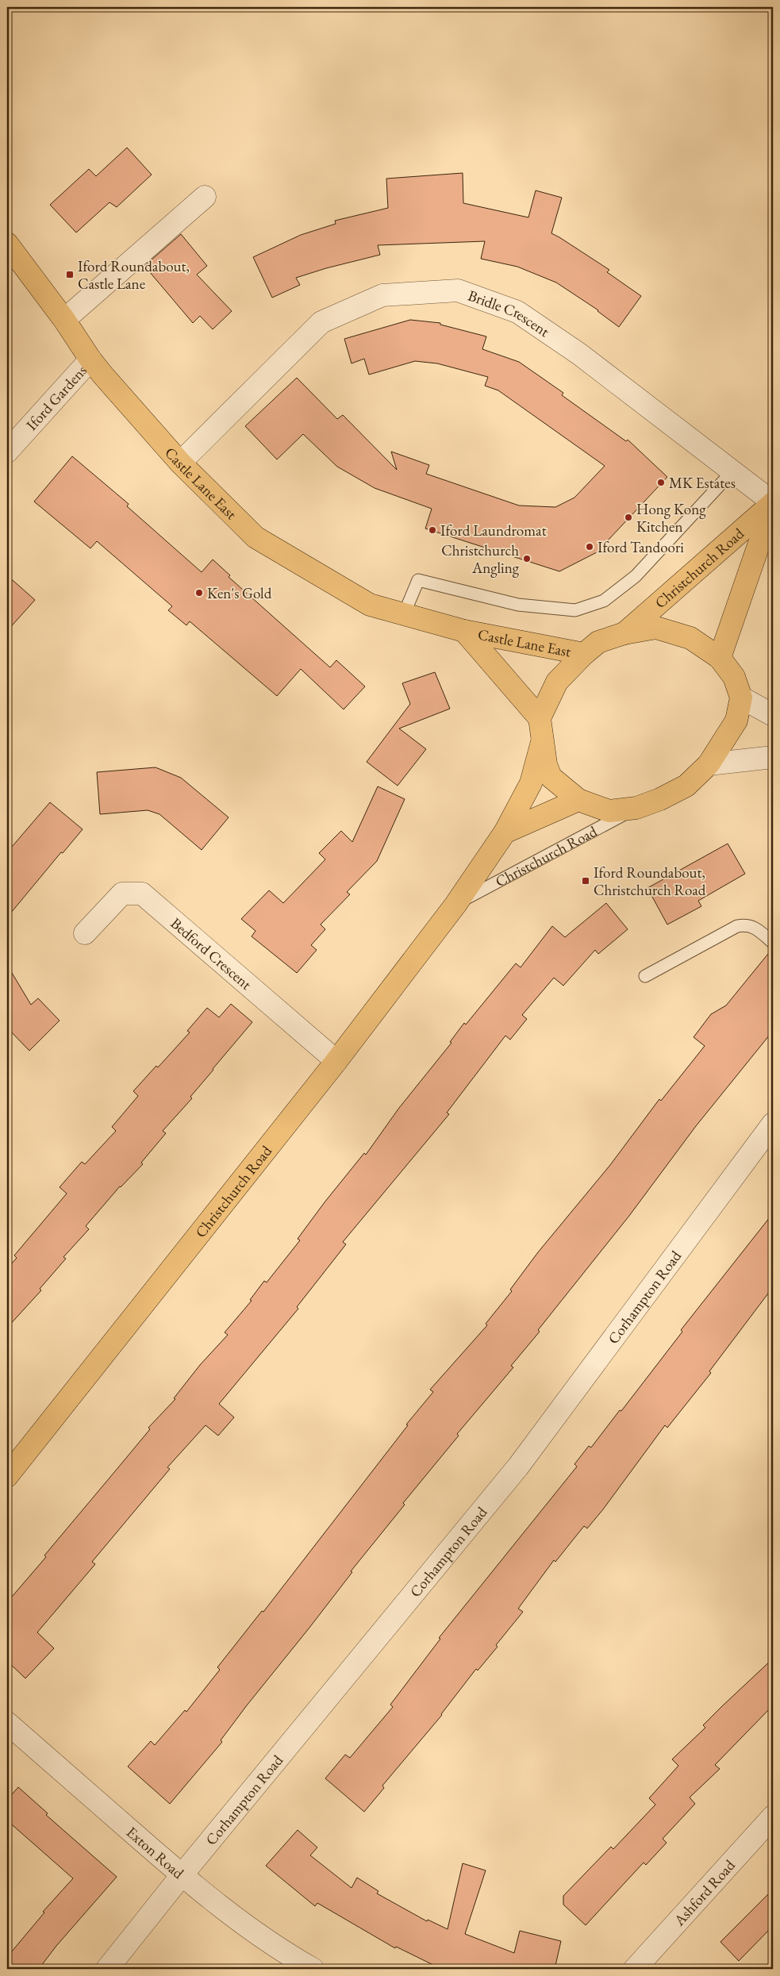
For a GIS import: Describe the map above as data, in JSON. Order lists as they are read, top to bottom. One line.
{"streets":{"main road":["Castle Lane East","Christchurch Road"],"street":["Bridle Crescent","Iford Gardens","Bedford Crescent","Corhampton Road","Exton Road","Ashford Road"]},"crossings":[["Bridle Crescent","Castle Lane East"],["Bridle Crescent","Christchurch Road"],["Iford Gardens","Castle Lane East"],["Christchurch Road","Bedford Crescent"],["Corhampton Road","Exton Road"]],"places":{"transit":["Iford Roundabout, Castle Lane","Iford Roundabout, Christchurch Road"],"other":["MK Estates","Hong Kong Kitchen","Iford Laundromat","Iford Tandoori","Christchurch Angling","Ken's Gold"]}}
